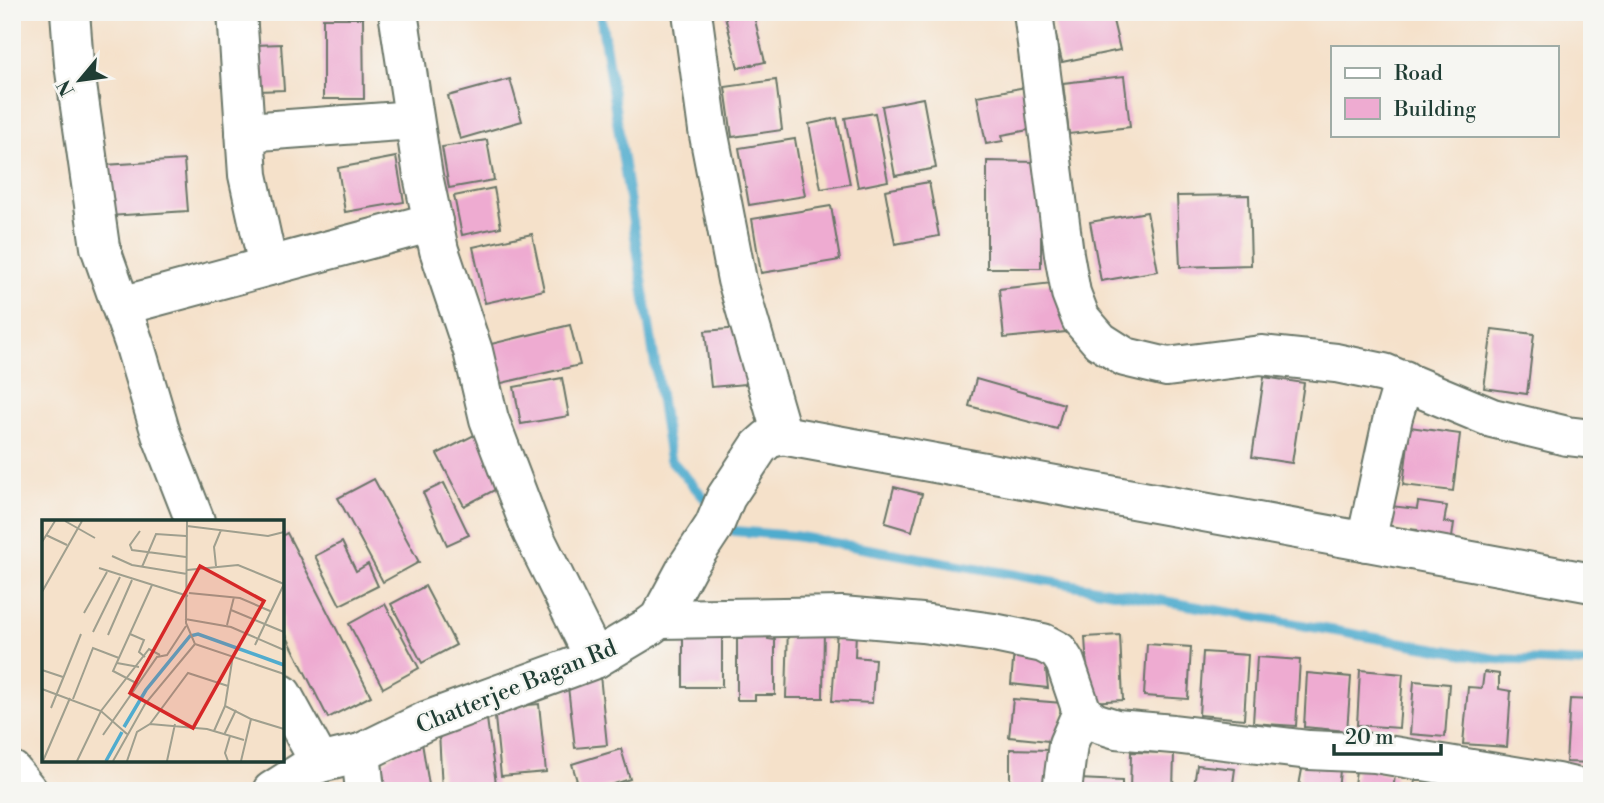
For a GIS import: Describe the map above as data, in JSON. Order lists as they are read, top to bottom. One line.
{"streets":{"street":["Chatterjee Bagan Rd"]},"legend":["Road","Building"],"scale_bar":"20 m","north":"bottom left"}
